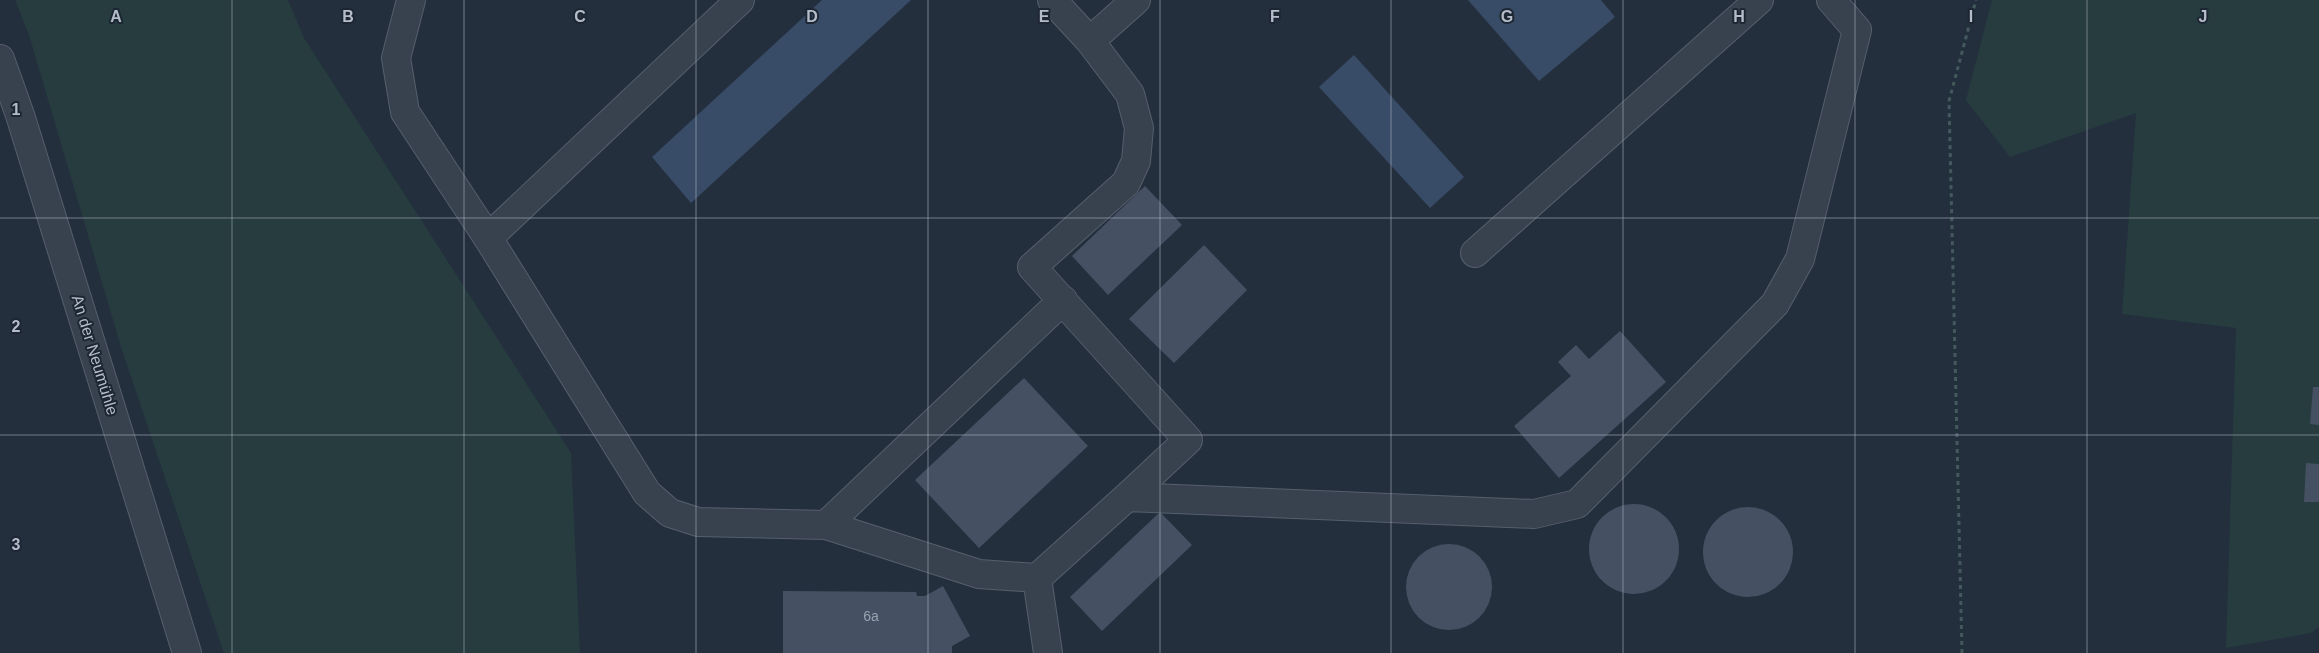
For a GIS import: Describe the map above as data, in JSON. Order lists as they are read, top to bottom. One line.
{"streets":{"street":["An der Neumühle"]},"house_numbers":["6a"],"grid":{"columns":["A","B","C","D","E","F","G","H","I","J"],"rows":["1","2","3"]}}
